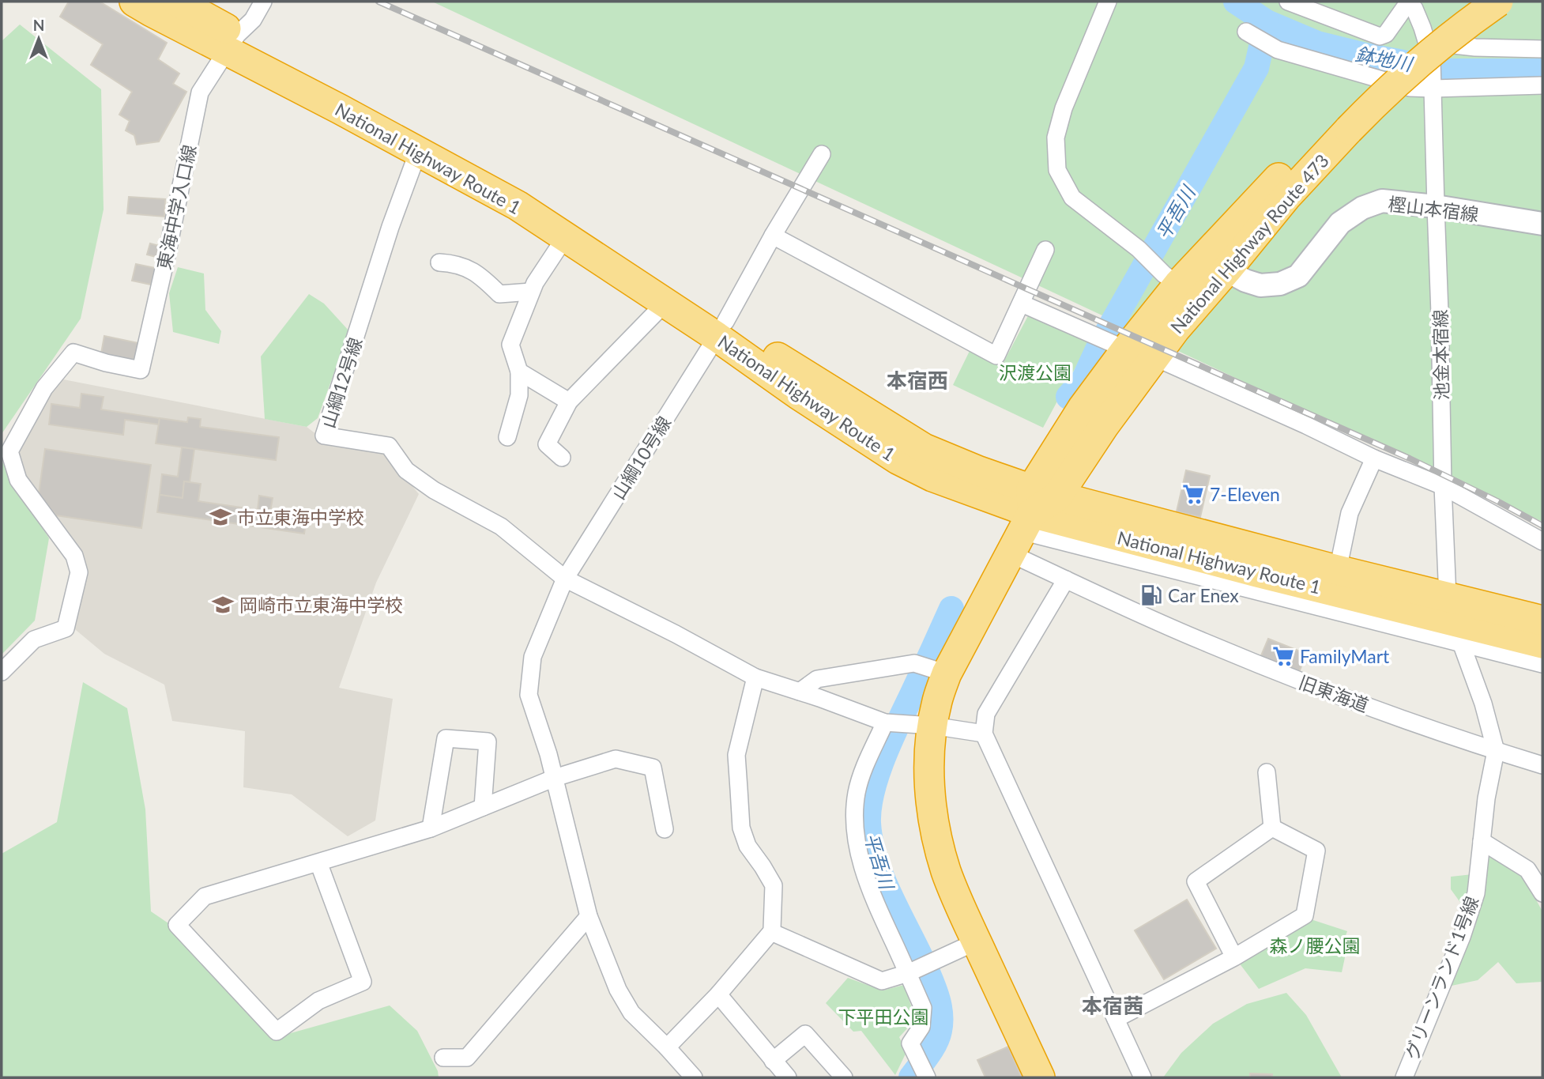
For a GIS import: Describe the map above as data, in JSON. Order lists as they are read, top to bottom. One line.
{"streets":{"highway":["National Highway Route 1","National Highway Route 473"],"street":["東海中学入口線","樫山本宿線","池金本宿線","山綱12号線","山綱10号線","旧東海道","グリーンランド1号線"]},"crossings":[["National Highway Route 1","東海中学入口線"],["National Highway Route 1","National Highway Route 473"],["National Highway Route 1","池金本宿線"],["National Highway Route 1","山綱12号線"],["National Highway Route 1","山綱10号線"],["National Highway Route 1","旧東海道"],["National Highway Route 1","グリーンランド1号線"],["樫山本宿線","National Highway Route 473"],["樫山本宿線","池金本宿線"],["National Highway Route 473","旧東海道"],["池金本宿線","グリーンランド1号線"],["山綱12号線","山綱10号線"],["旧東海道","グリーンランド1号線"]],"districts":["本宿西","本宿茜"],"water":["鉢地川","平吾川"],"parks":["沢渡公園","森ノ腰公園","下平田公園"],"places":{"supermarket":["7-Eleven","FamilyMart"],"school or university":["市立東海中学校","岡崎市立東海中学校"],"fuel station":["Car Enex"]},"north":"top"}
